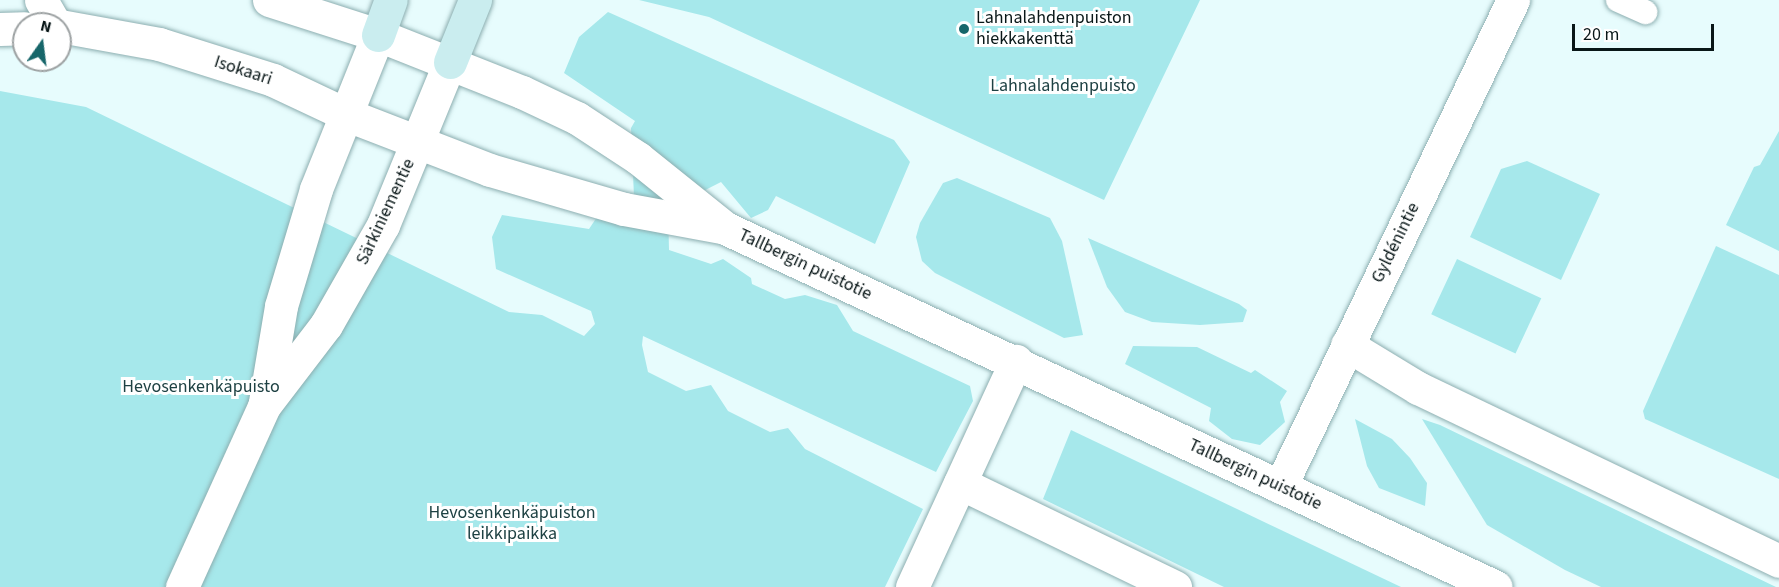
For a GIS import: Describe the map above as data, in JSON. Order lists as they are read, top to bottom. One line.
{"streets":{"main road":["Särkiniementie"],"street":["Isokaari","Gyldénintie","Tallbergin puistotie"]},"crossings":[["Isokaari","Särkiniementie"],["Isokaari","Tallbergin puistotie"],["Särkiniementie","Tallbergin puistotie"],["Gyldénintie","Tallbergin puistotie"]],"parks":["Lahnalahdenpuisto","Hevosenkenkäpuisto","Hevosenkenkäpuiston leikkipaikka"],"places":["Lahnalahdenpuiston hiekkakenttä"],"scale_bar":"20 m","north":"top"}
